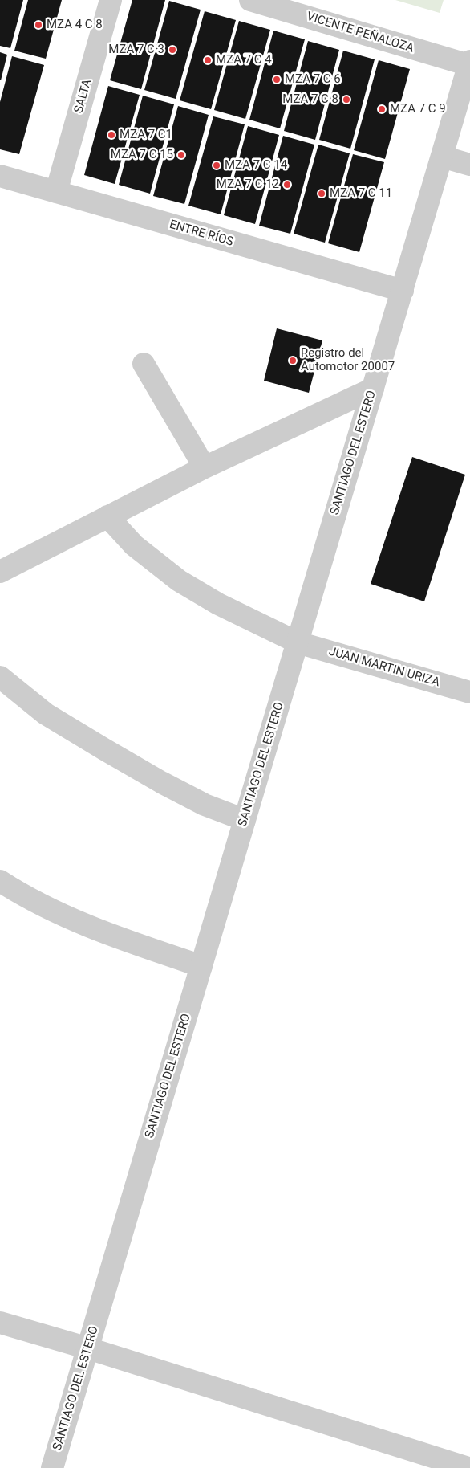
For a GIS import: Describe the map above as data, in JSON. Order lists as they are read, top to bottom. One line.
{"streets":{"street":["VICENTE PEÑALOZA","SALTA","ENTRE RÍOS","SANTIAGO DEL ESTERO","JUAN MARTIN URIZA"]},"crossings":[["VICENTE PEÑALOZA","SANTIAGO DEL ESTERO"],["SALTA","ENTRE RÍOS"],["ENTRE RÍOS","SANTIAGO DEL ESTERO"],["SANTIAGO DEL ESTERO","JUAN MARTIN URIZA"]],"places":["MZA 4 C 8","MZA 7 C 3","MZA 7 C 4","MZA 7 C 6","MZA 7 C 8","MZA 7 C 9","MZA 7 C1","MZA 7 C 15","MZA 7 C 14","MZA 7 C 12","MZA 7 C 11","Registro del Automotor 20007"]}
